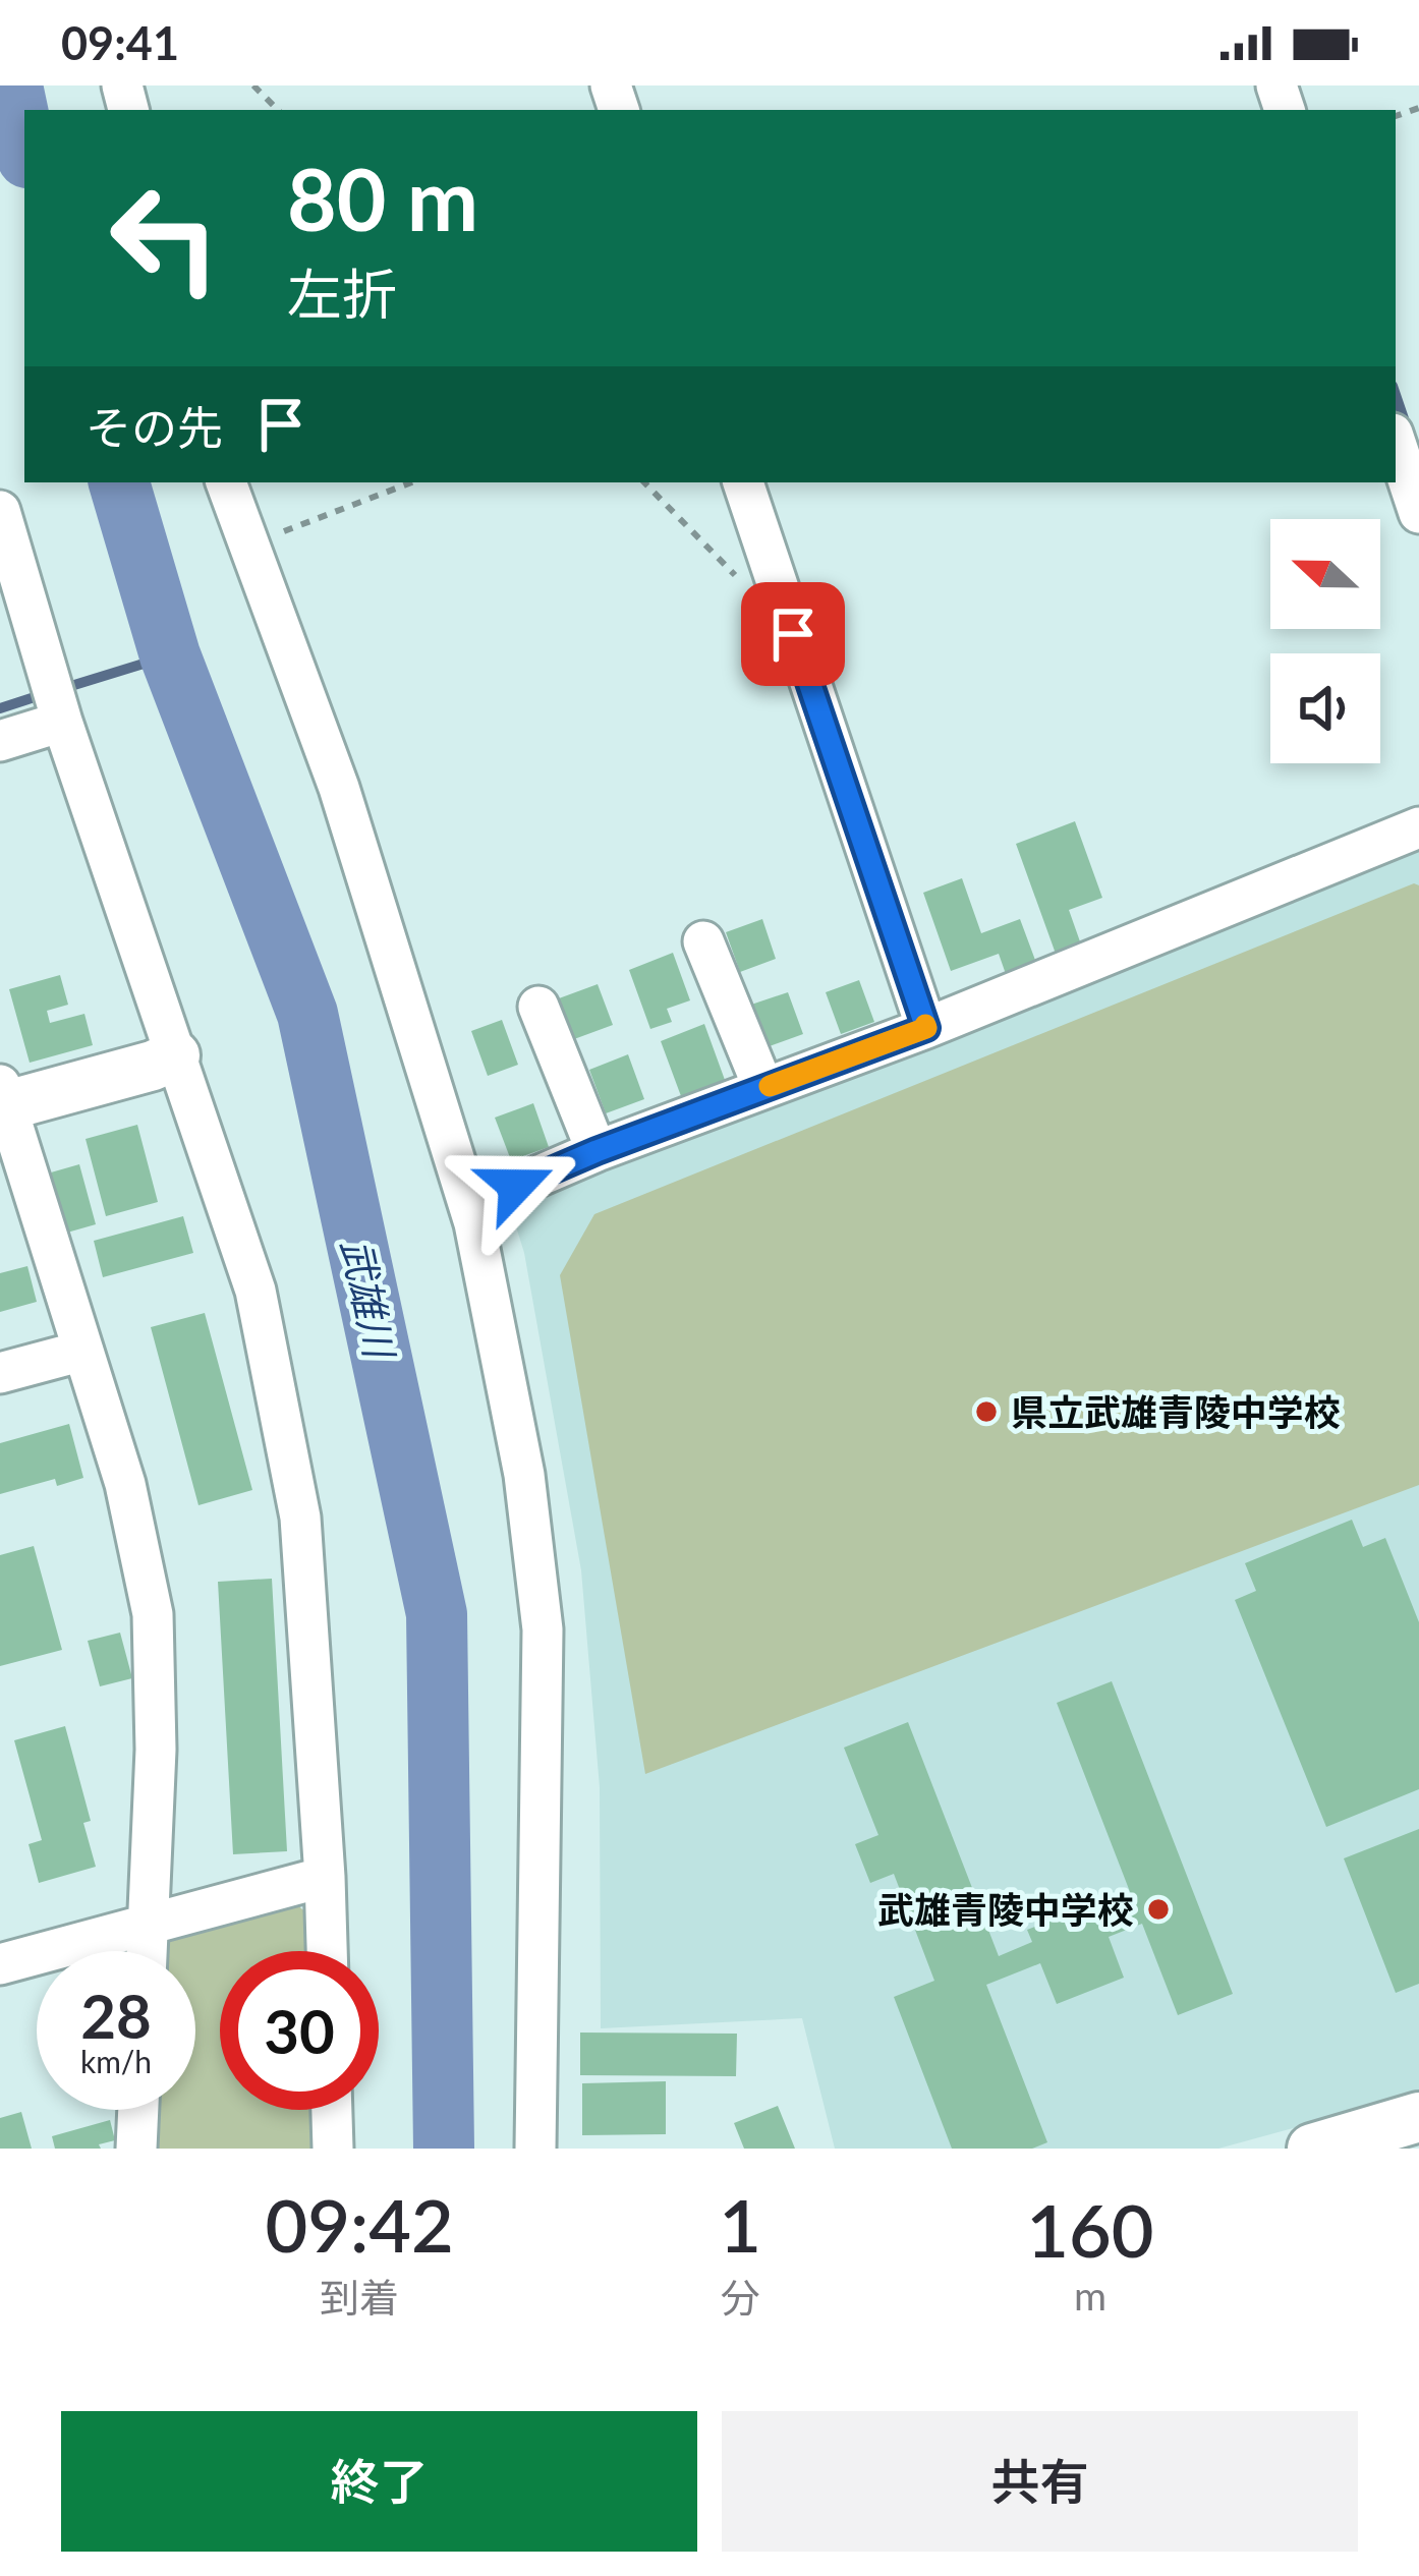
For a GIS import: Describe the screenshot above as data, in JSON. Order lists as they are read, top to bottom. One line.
{"water":["武雄川"],"places":["県立武雄青陵中学校","武雄青陵中学校"],"north":"left","page":{"status":"09:41","turn":["80 m","左折"],"then":"その先","speed":"28 km/h","limit":"30","eta":["09:42","到着","1","分","160","m"],"buttons":["終了","共有"]}}
